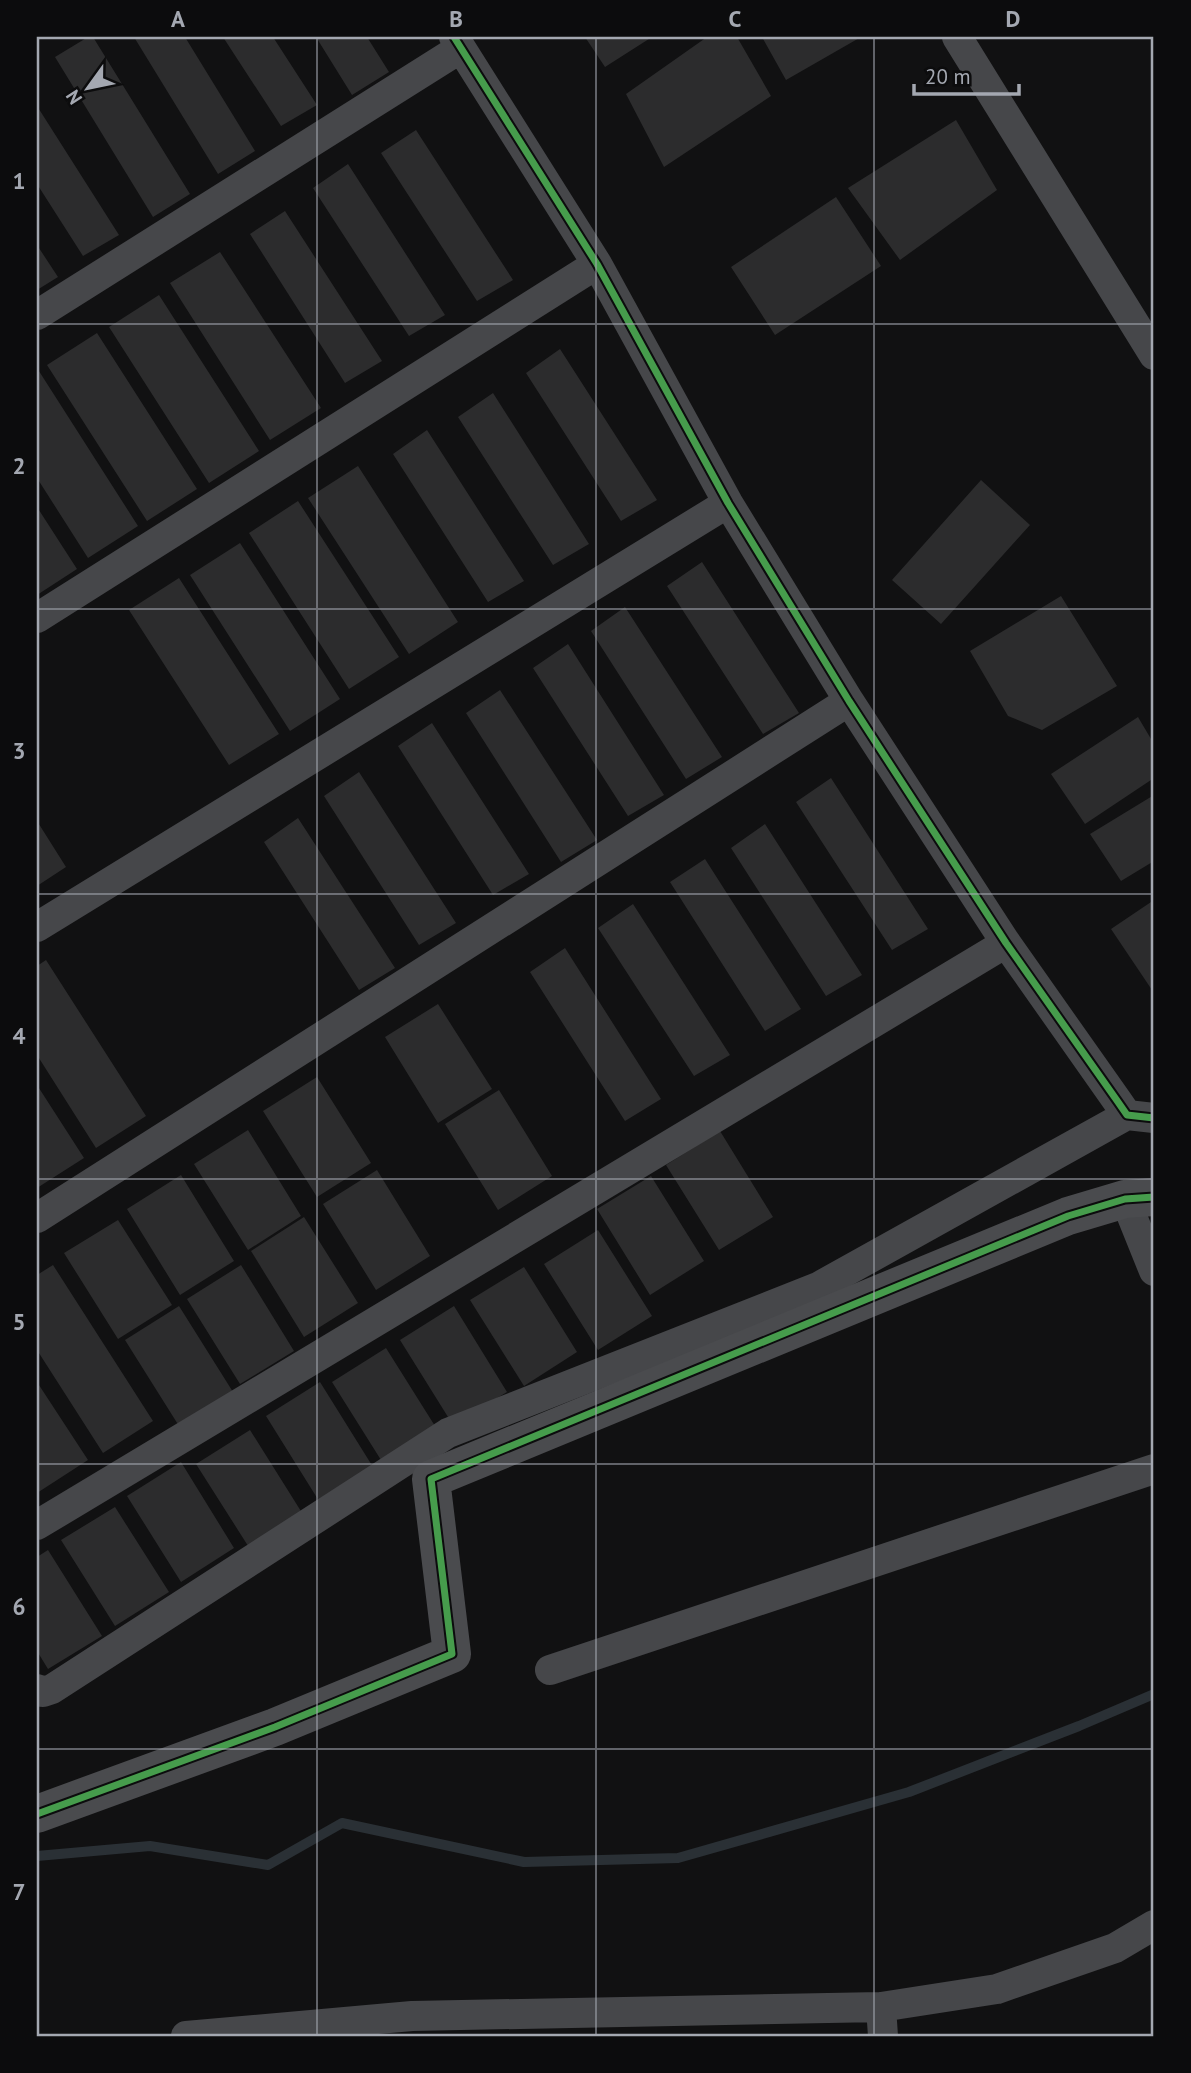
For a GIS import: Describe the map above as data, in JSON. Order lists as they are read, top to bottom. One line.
{"scale_bar":"20 m","north":"bottom left","grid":{"columns":["A","B","C","D"],"rows":["1","2","3","4","5","6","7"]}}
